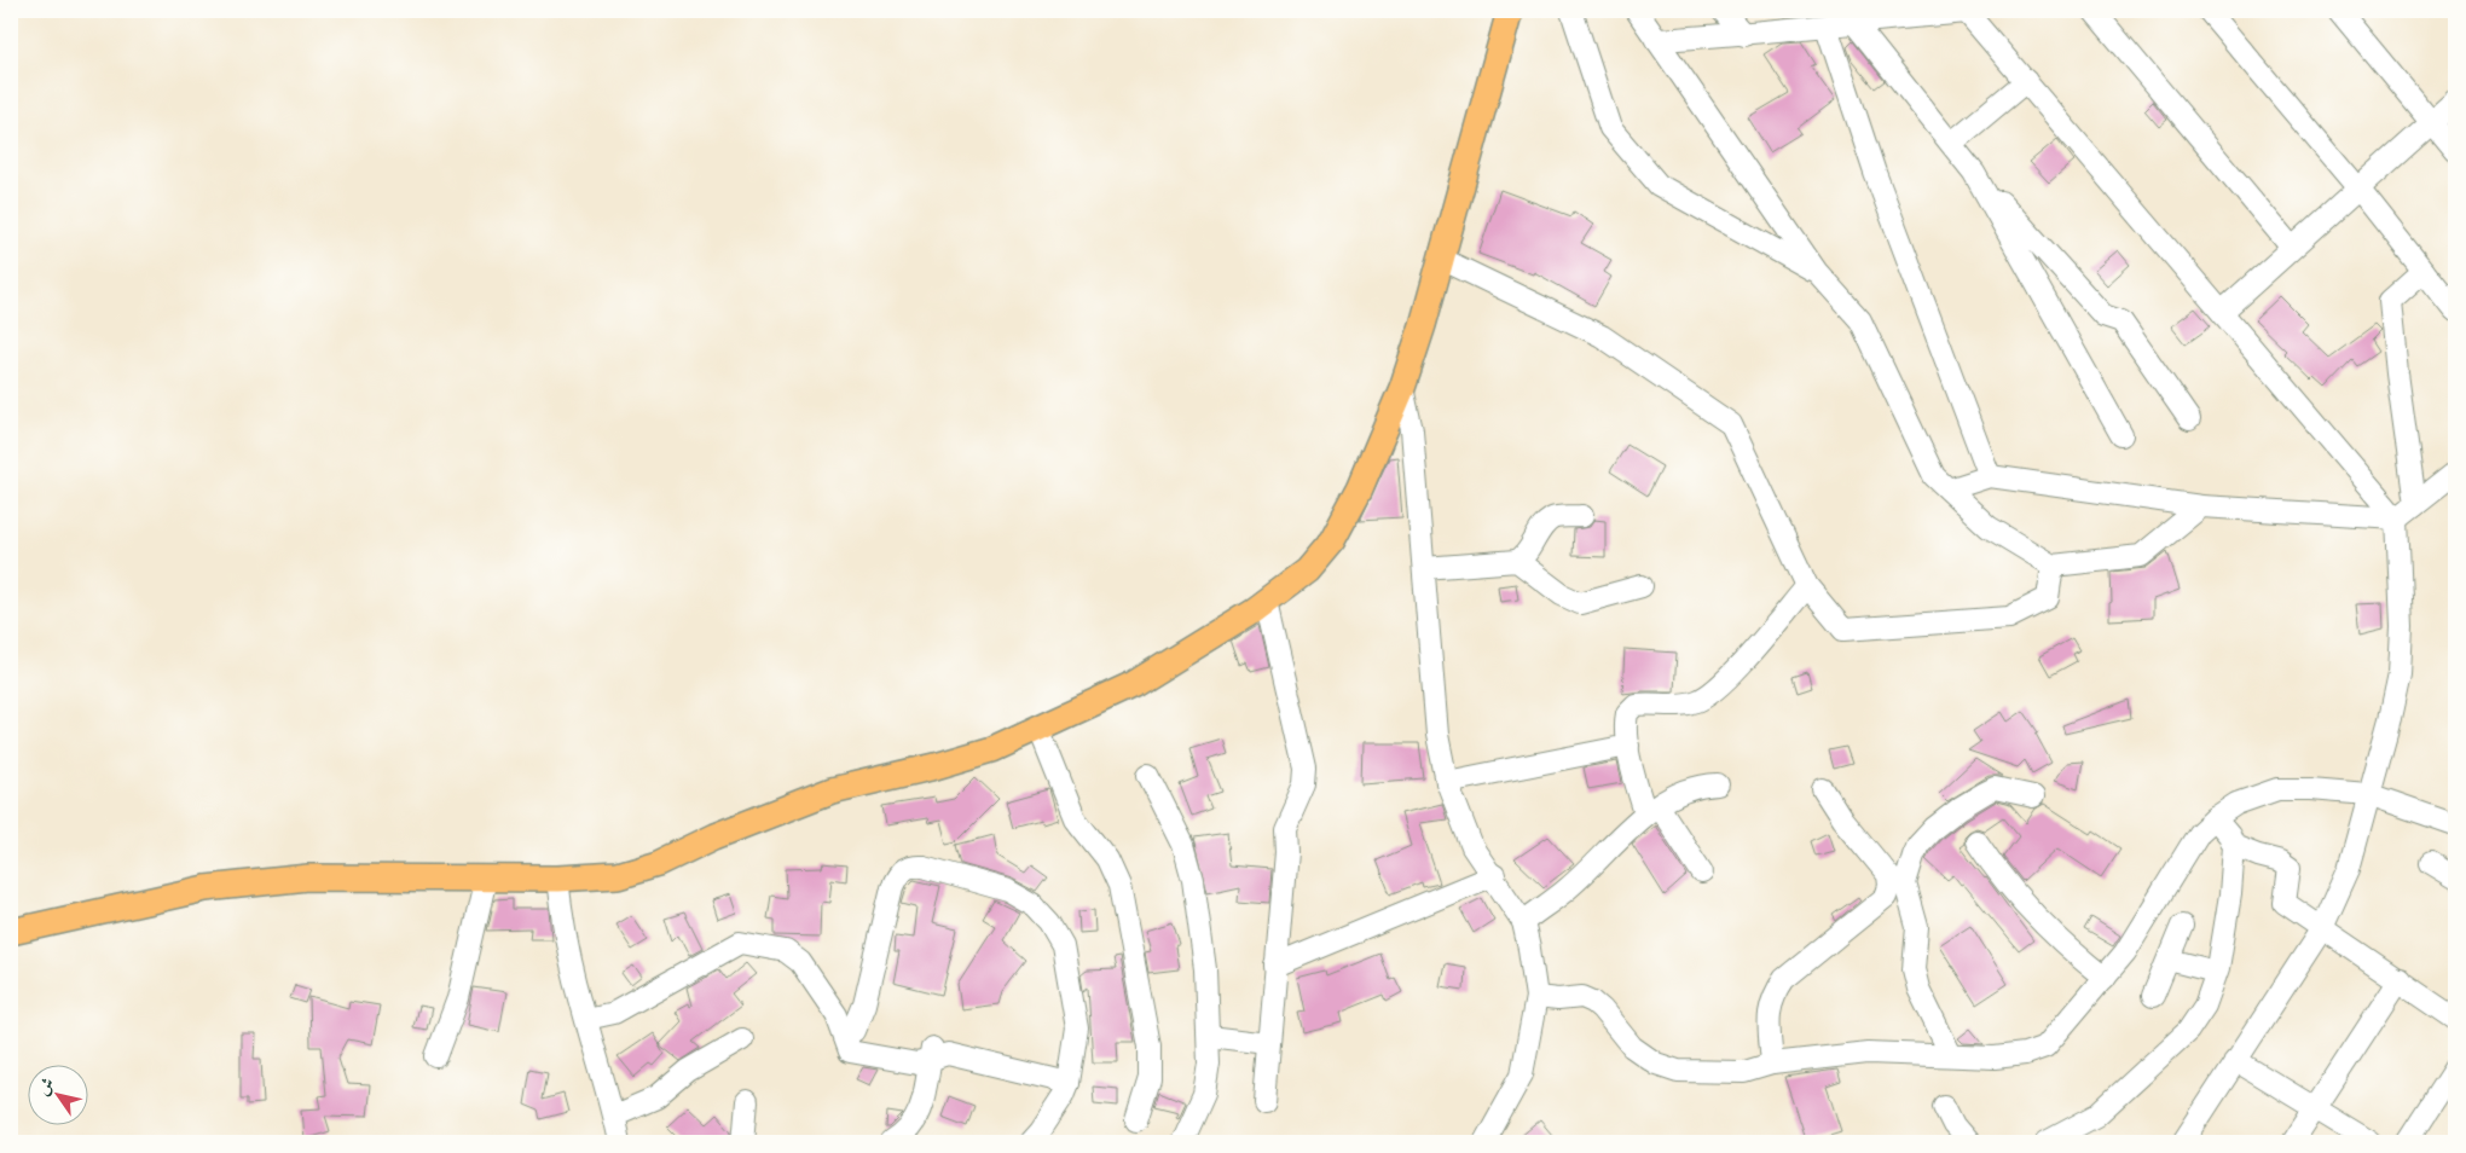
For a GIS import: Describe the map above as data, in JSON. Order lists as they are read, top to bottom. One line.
{"north":"top left"}
